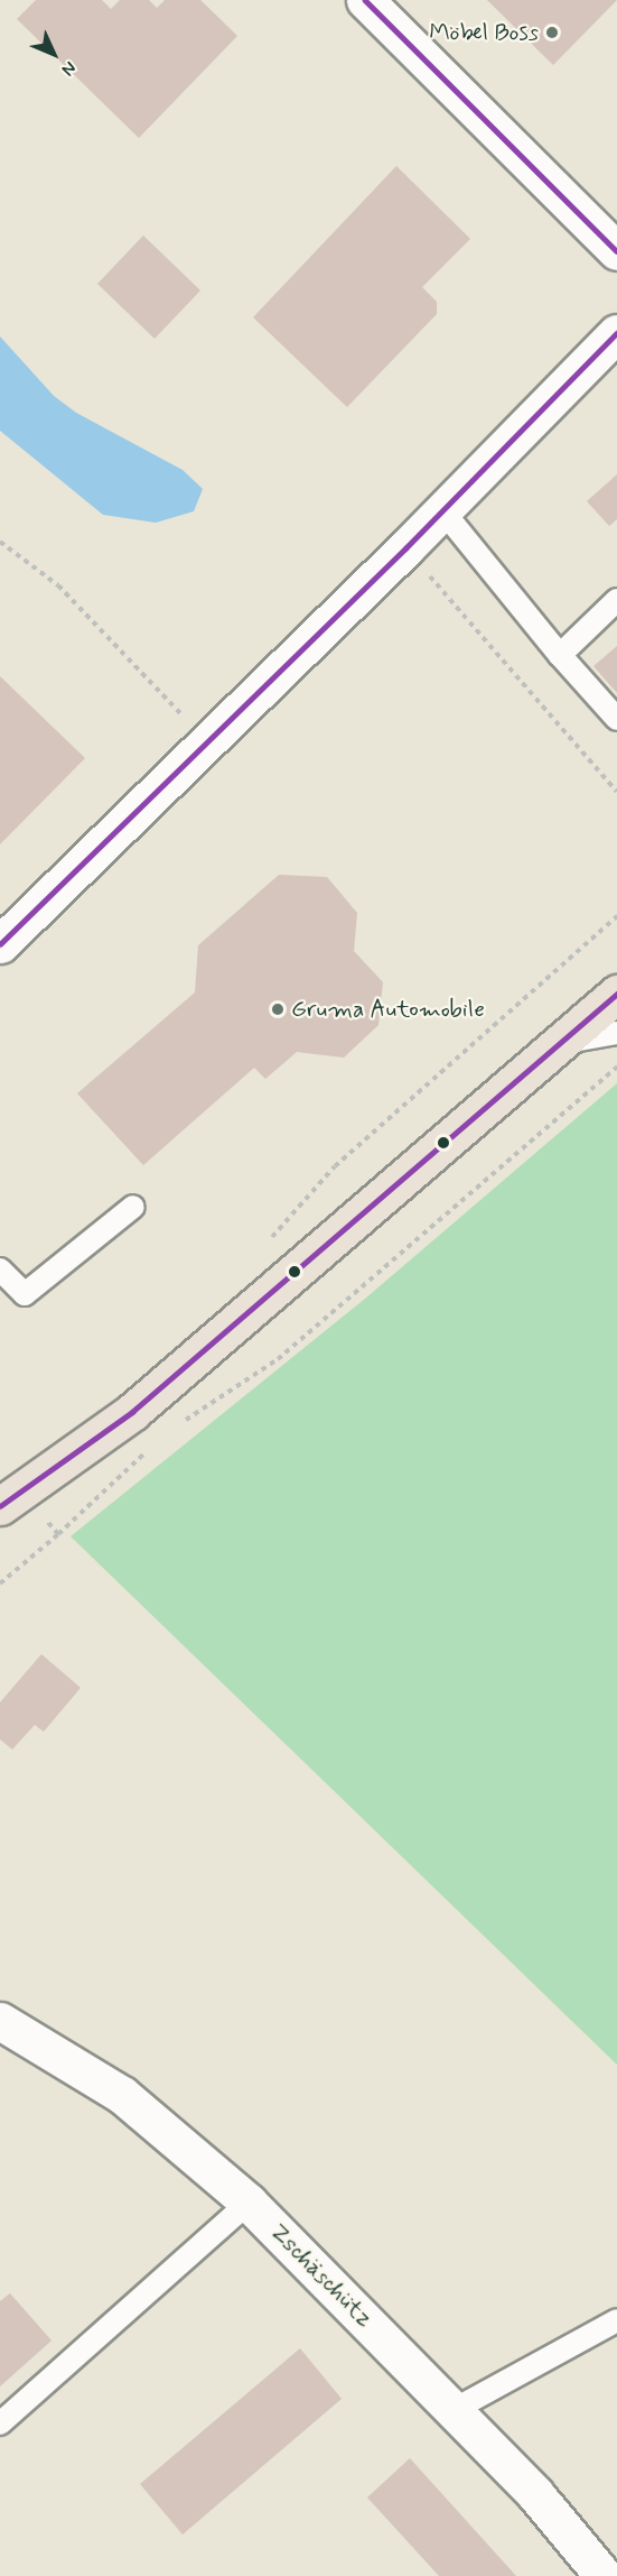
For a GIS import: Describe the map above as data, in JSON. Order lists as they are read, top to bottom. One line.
{"streets":{"street":["Zschäschütz"]},"places":["Möbel Boss","Gruma Automobile"],"north":"bottom right"}
